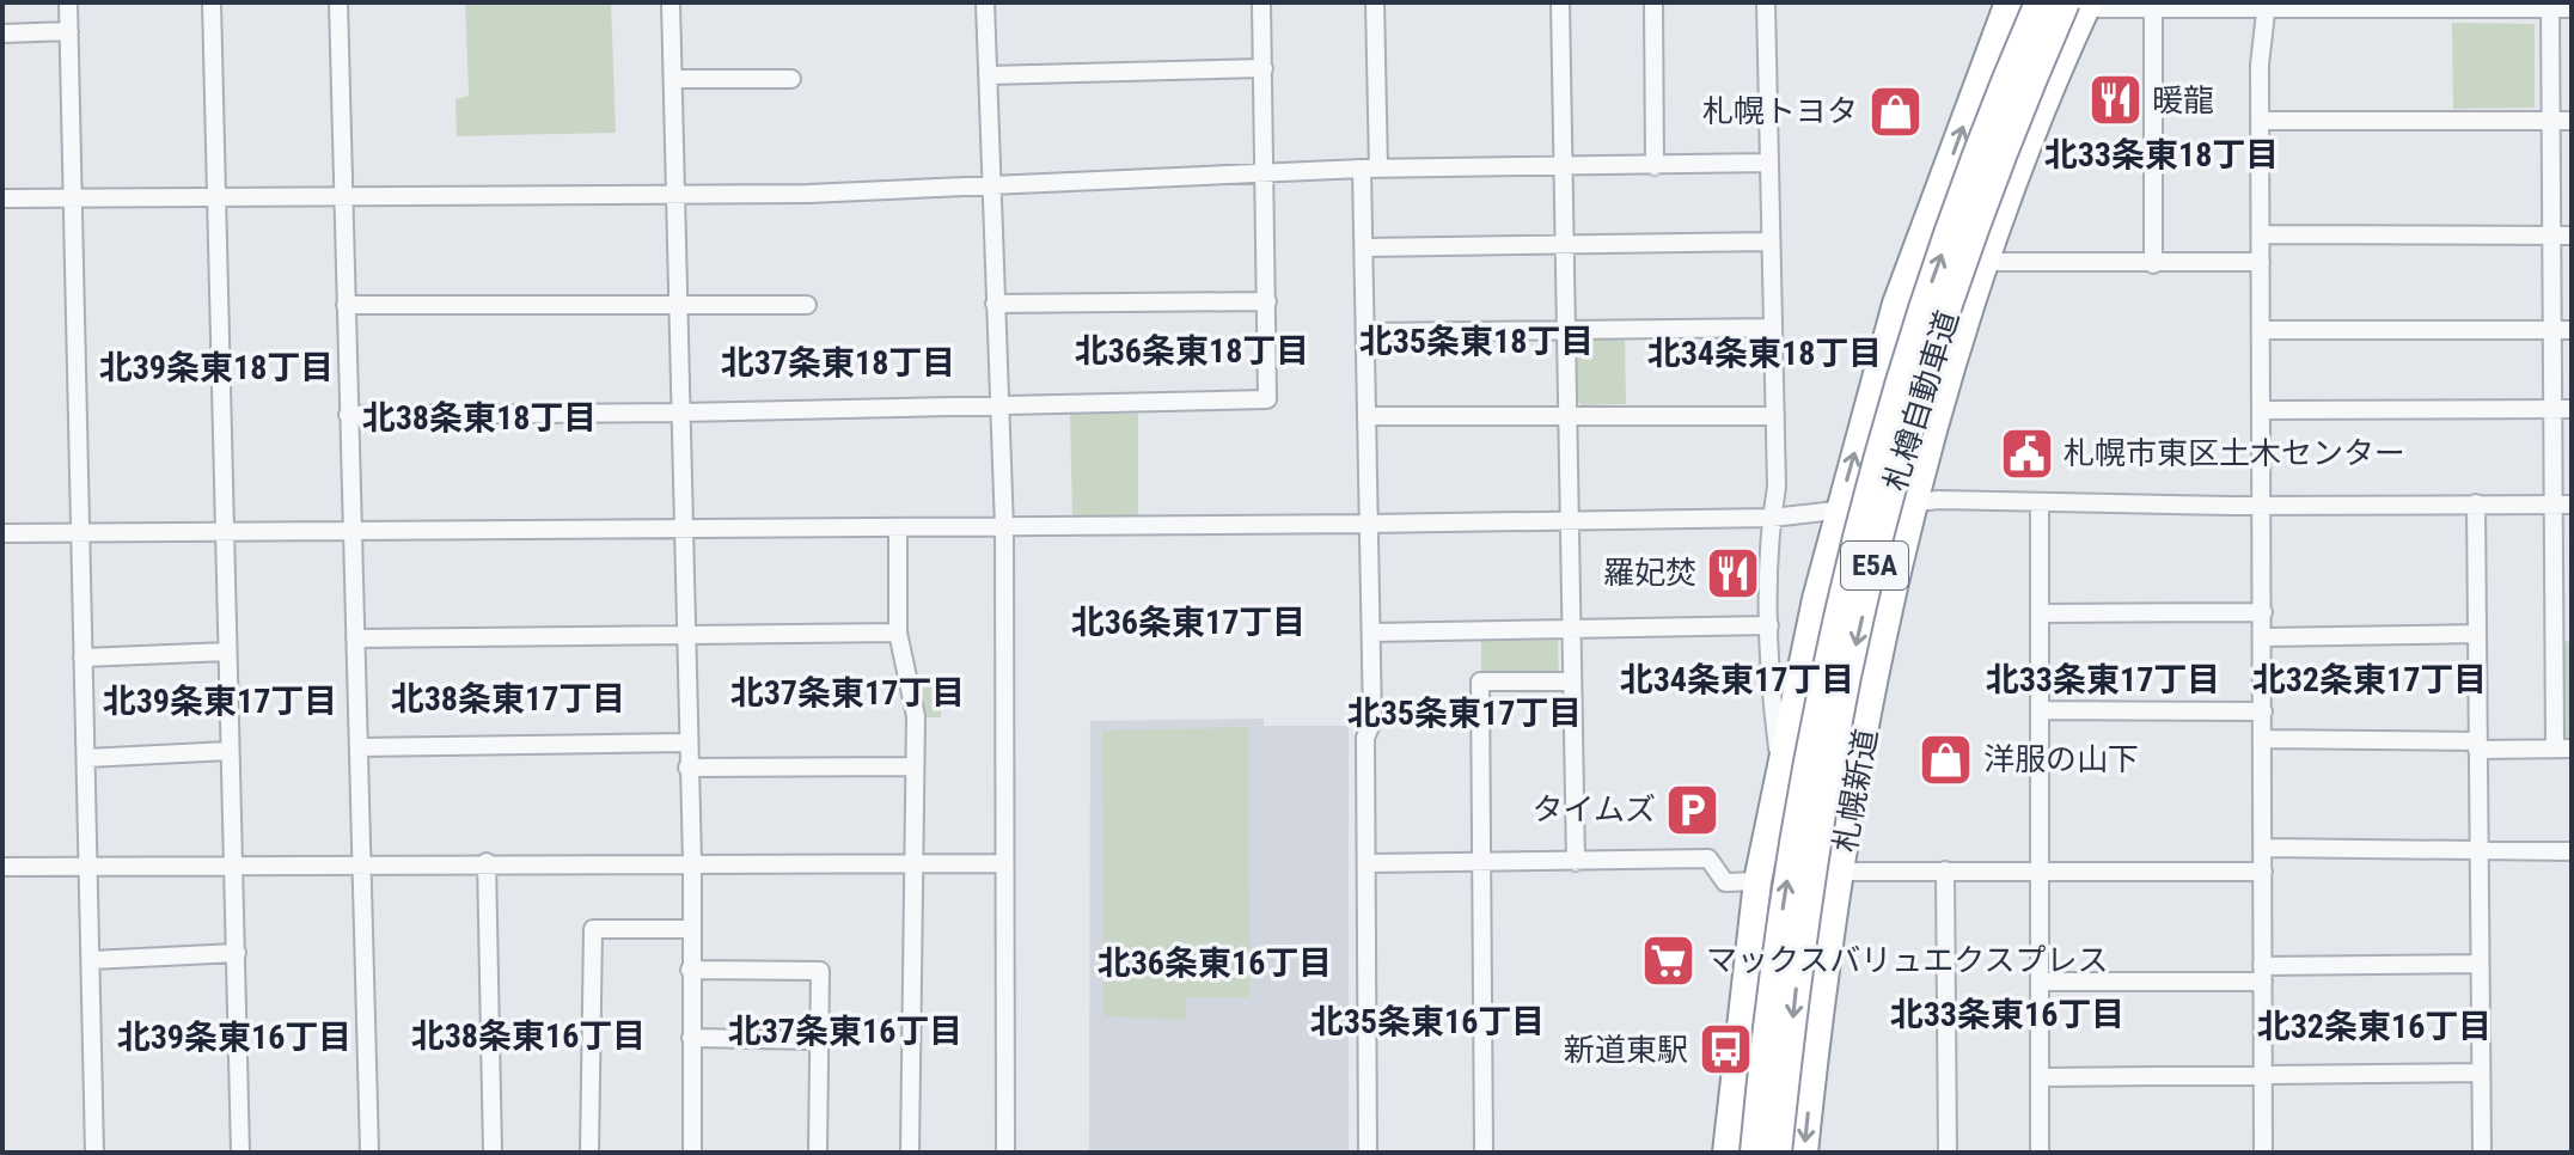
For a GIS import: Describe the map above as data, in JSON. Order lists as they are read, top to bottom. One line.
{"streets":{"highway":["札樽自動車道","E5A","札幌新道"]},"crossings":[["札樽自動車道","札幌新道"]],"districts":["北33条東18丁目","北35条東18丁目","北36条東18丁目","北34条東18丁目","北37条東18丁目","北39条東18丁目","北38条東18丁目","北36条東17丁目","北34条東17丁目","北33条東17丁目","北32条東17丁目","北37条東17丁目","北38条東17丁目","北39条東17丁目","北35条東17丁目","北36条東16丁目","北33条東16丁目","北35条東16丁目","北32条東16丁目","北37条東16丁目","北38条東16丁目","北39条東16丁目"],"places":{"restaurant":["暖龍","羅妃焚"],"shop":["札幌トヨタ","洋服の山下"],"public building":["札幌市東区土木センター"],"parking":["タイムズ"],"supermarket":["マックスバリュエクスプレス"],"bus stop":["新道東駅"]}}
